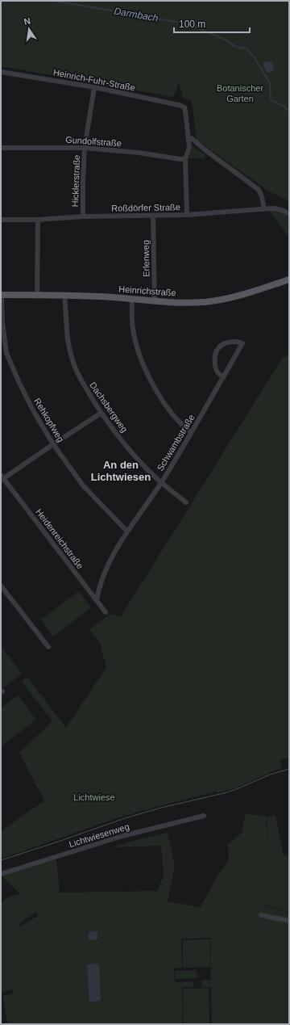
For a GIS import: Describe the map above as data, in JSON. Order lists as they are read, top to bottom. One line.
{"streets":{"main road":["Heinrichstraße"],"street":["Heinrich-Fuhr-Straße","Gundolfstraße","Hicklerstraße","Roßdörfer Straße","Erlenweg","Dachsbergweg","Rehkopfweg","Schwambstraße","Heidenreichstraße","Lichtwiesenweg"]},"crossings":[["Heinrich-Fuhr-Straße","Hicklerstraße"],["Gundolfstraße","Hicklerstraße"],["Hicklerstraße","Roßdörfer Straße"],["Roßdörfer Straße","Erlenweg"],["Erlenweg","Heinrichstraße"],["Heinrichstraße","Dachsbergweg"],["Heinrichstraße","Rehkopfweg"],["Dachsbergweg","Schwambstraße"],["Rehkopfweg","Schwambstraße"],["Schwambstraße","Heidenreichstraße"]],"districts":["An den Lichtwiesen"],"water":["Darmbach"],"parks":["Botanischer Garten","Lichtwiese"],"scale_bar":"100 m","north":"top"}
